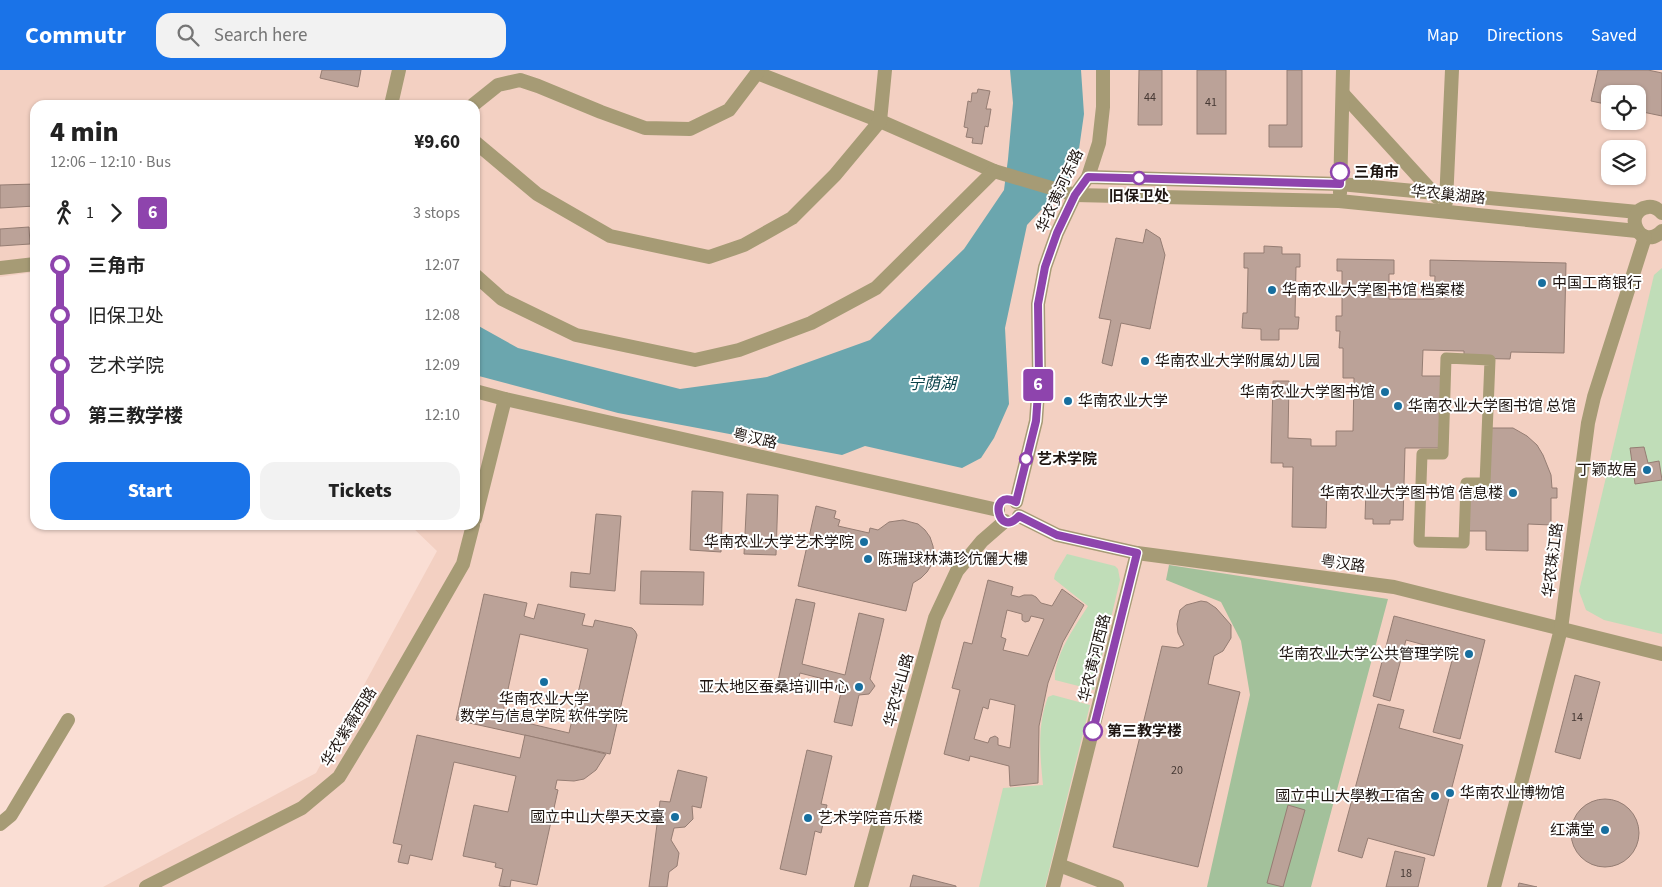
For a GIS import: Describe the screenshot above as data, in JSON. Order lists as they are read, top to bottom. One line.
{"streets":{"street":["华农黄河东路","华农巢湖路","粤汉路","华农珠江路","华农黄河西路","华农华山路","华农紫薇西路"]},"crossings":[["华农黄河东路","华农巢湖路"],["华农黄河东路","粤汉路"],["华农黄河东路","华农华山路"],["华农巢湖路","华农珠江路"],["粤汉路","华农珠江路"],["粤汉路","华农黄河西路"],["粤汉路","华农华山路"]],"water":["宁荫湖"],"places":["三角市","旧保卫处","中国工商银行","华南农业大学图书馆 档案楼","华南农业大学附属幼儿园","华南农业大学图书馆","华南农业大学","华南农业大学图书馆 总馆","艺术学院","丁颖故居","华南农业大学图书馆 信息楼","华南农业大学艺术学院","陈瑞球林满珍伉儷大樓","华南农业大学公共管理学院","华南农业大学 数学与信息学院 软件学院","亚太地区蚕桑培训中心","第三教学楼","华南农业博物馆","國立中山大學教工宿舍","國立中山大學天文臺","艺术学院音乐楼","红满堂"],"lines":["bus line 6"],"house_numbers":["44","41","14","20","18"],"page":{"header":"Commutr","search":"Search here","nav":["Map","Directions","Saved"],"on_map":"6","heading":["4 min","12:06 – 12:10 · Bus","¥9.60"],"legs":["1","6","3 stops"],"list":[{"name":"三角市","value":"12:07"},{"name":"旧保卫处","value":"12:08"},{"name":"艺术学院","value":"12:09"},{"name":"第三教学楼","value":"12:10"}],"buttons":["Start","Tickets"]}}
